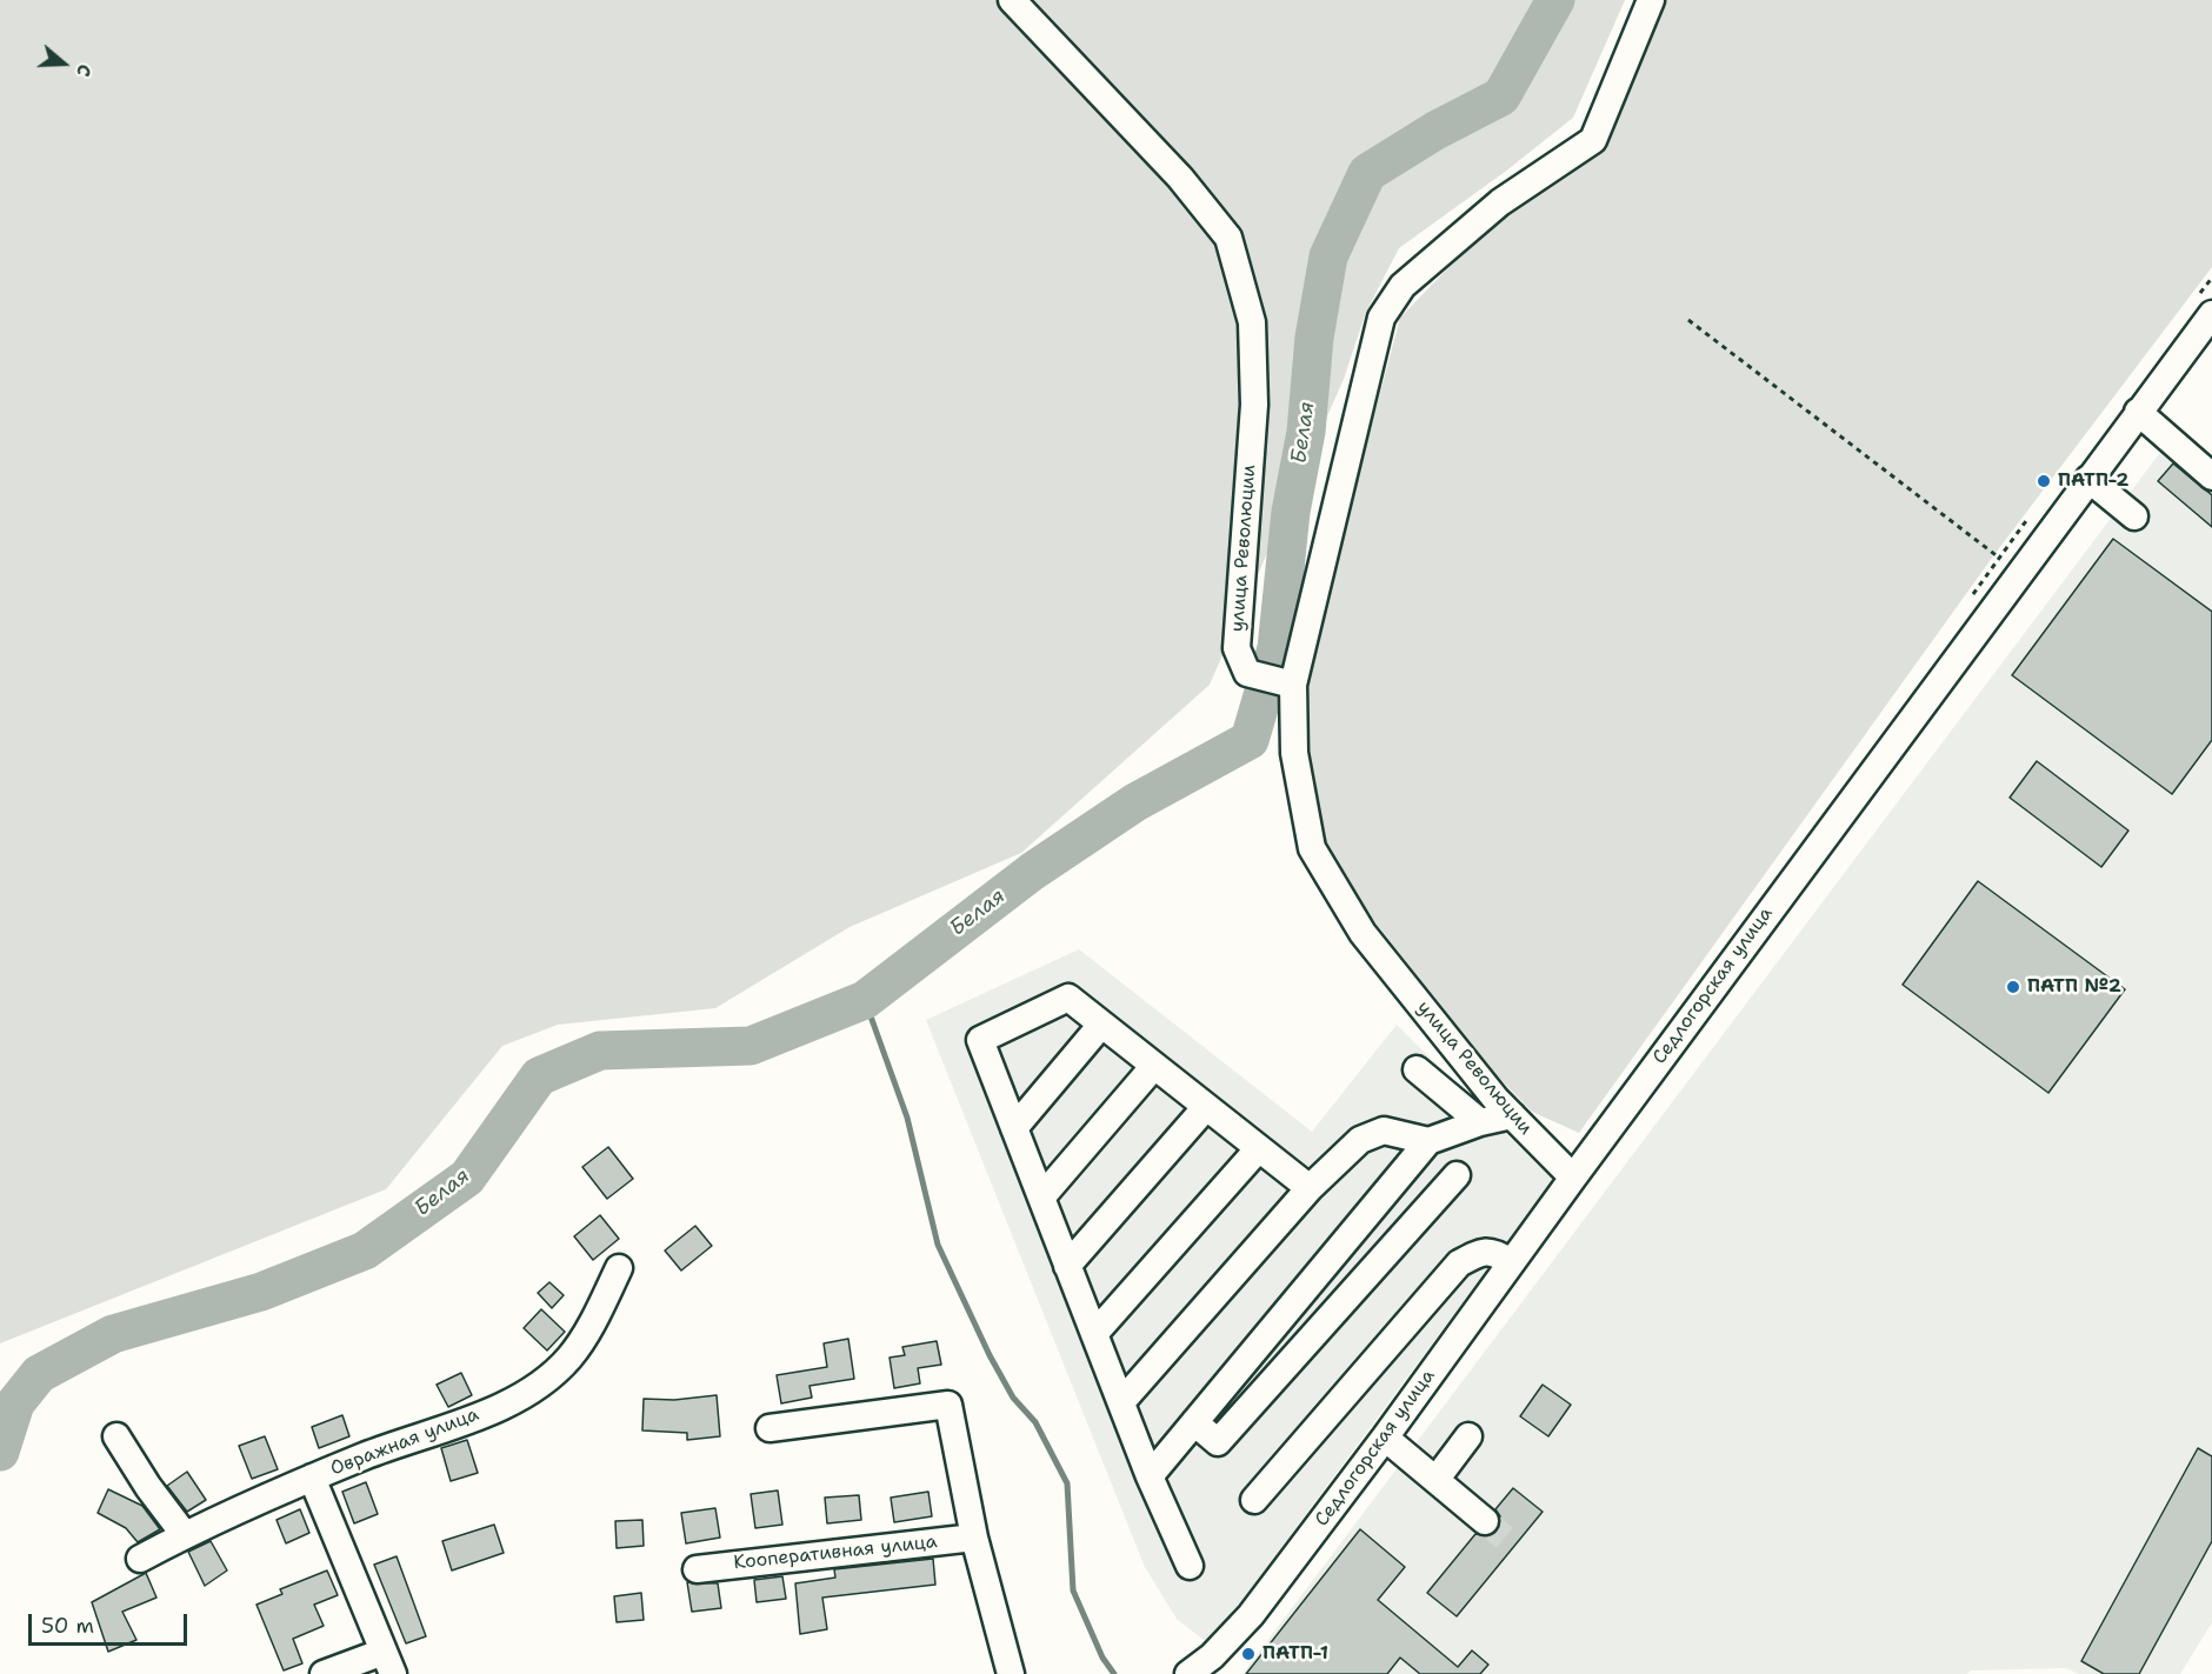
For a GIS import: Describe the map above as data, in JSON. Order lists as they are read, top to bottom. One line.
{"streets":{"street":["улица Революции","Седлогорская улица","Овражная улица","Кооперативная улица"]},"crossings":[["улица Революции","Седлогорская улица"]],"water":["Белая"],"places":["ПАТП-2","ПАТП №2","ПАТП-1"],"scale_bar":"50 m","north":"right"}
